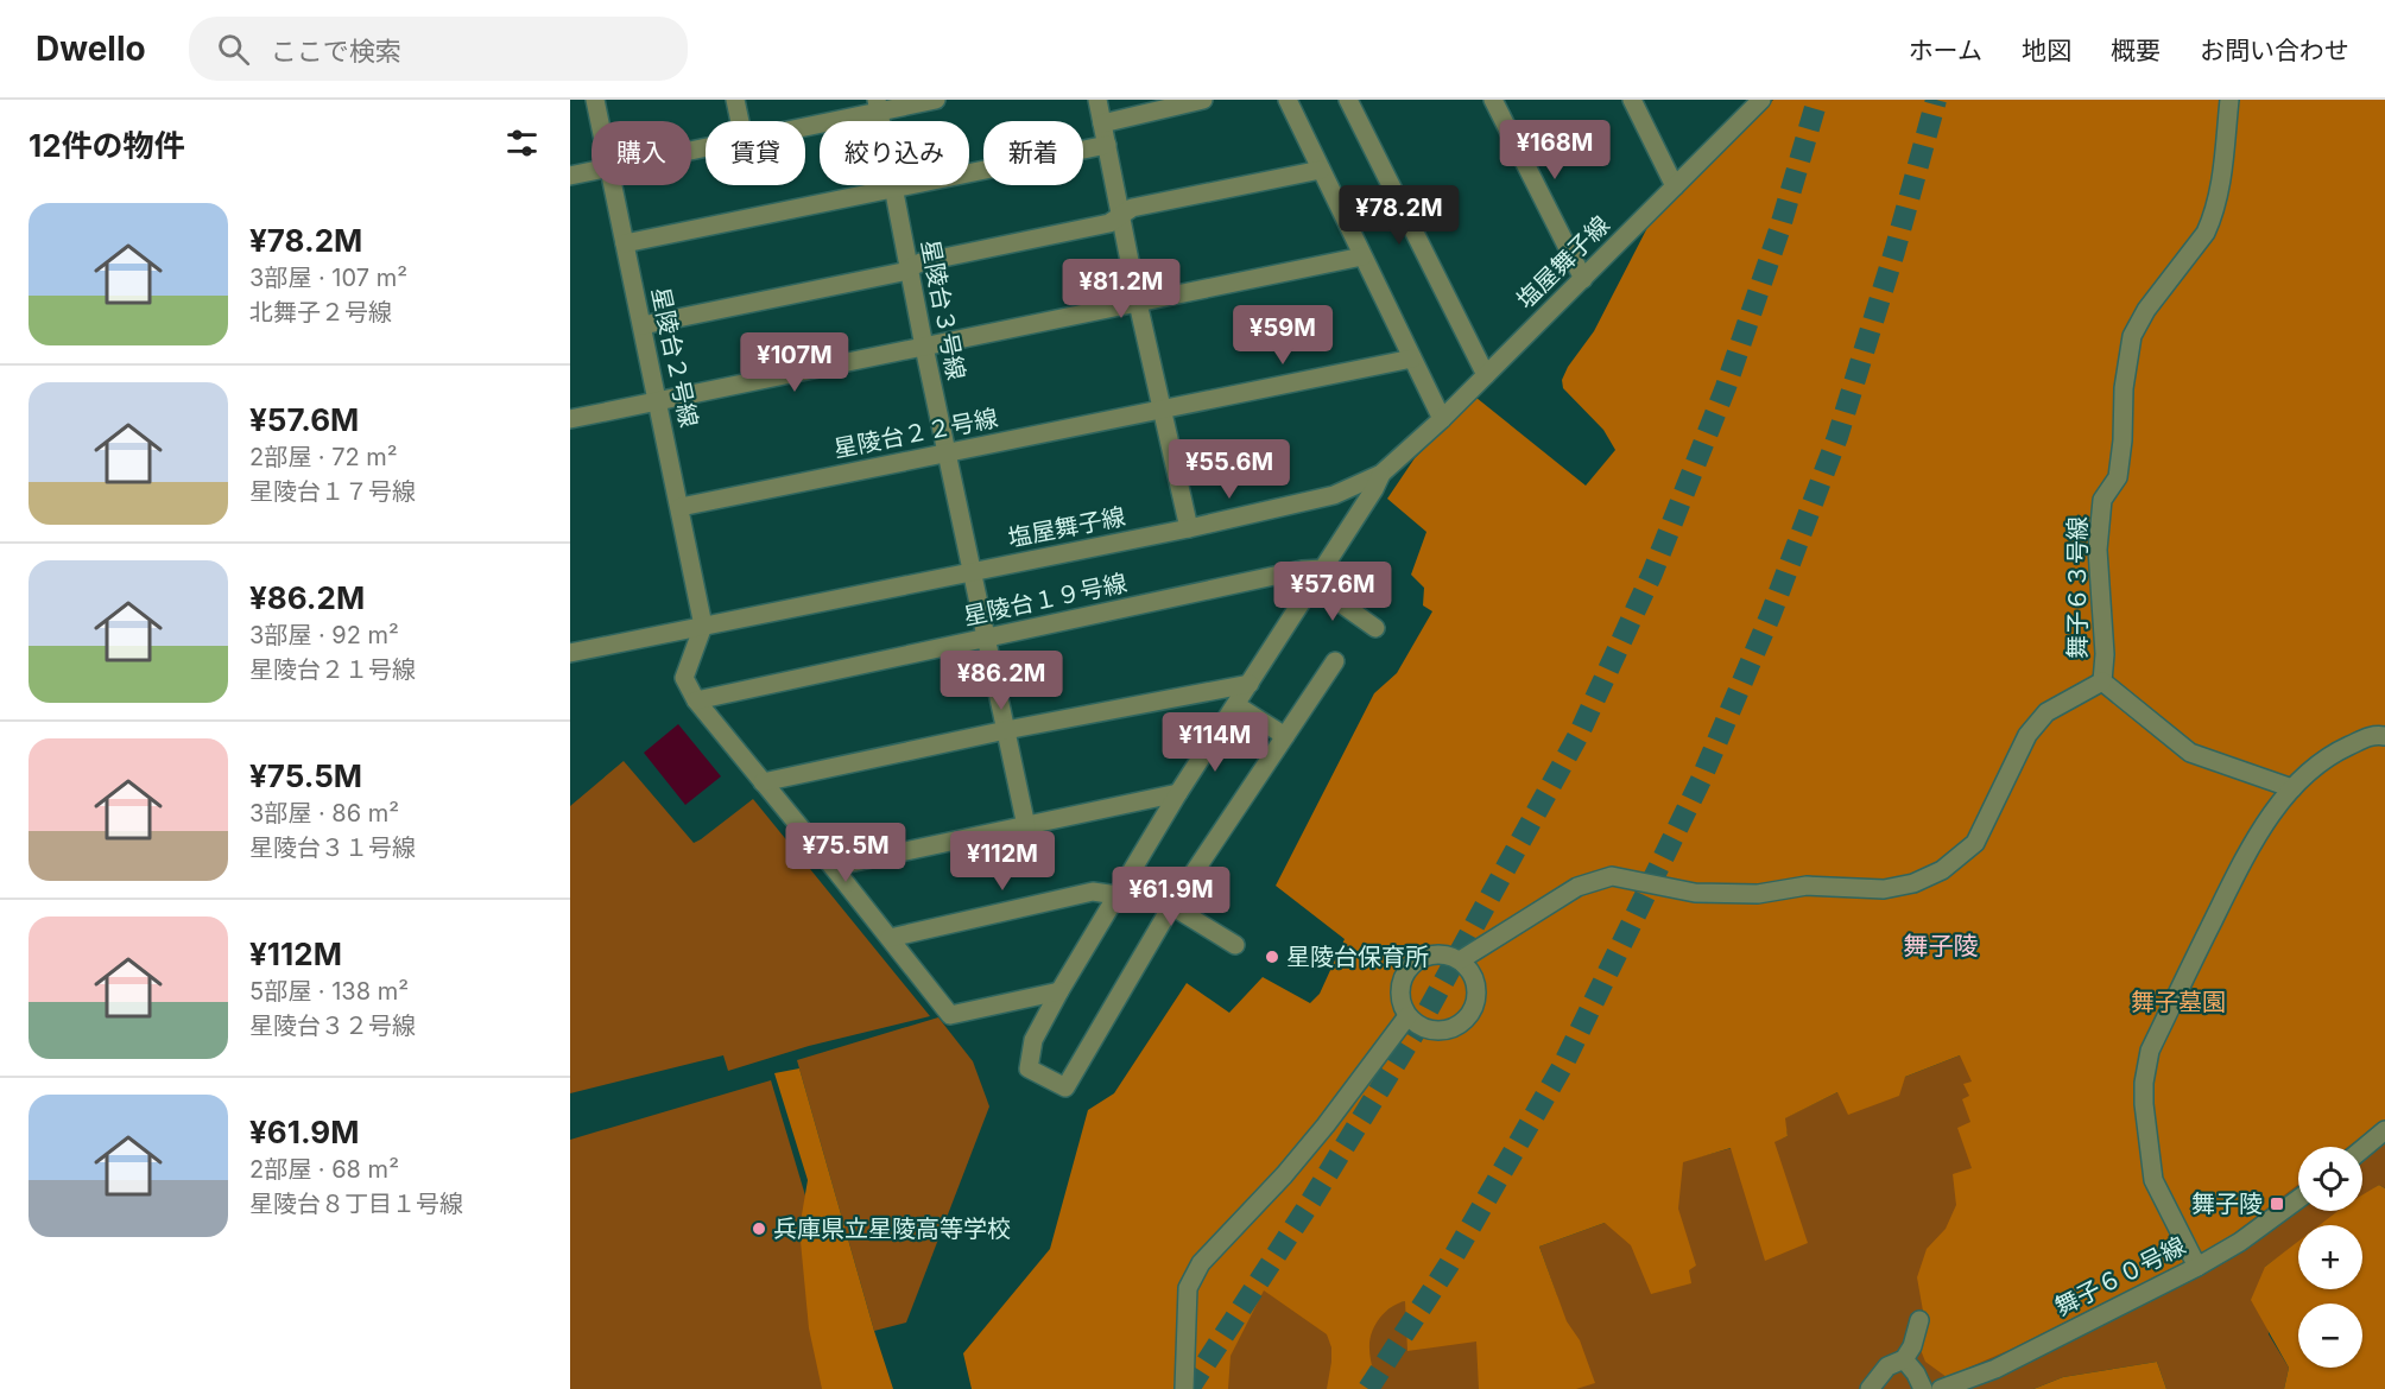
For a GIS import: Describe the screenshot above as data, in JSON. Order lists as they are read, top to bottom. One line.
{"streets":{"street":["塩屋舞子線","星陵台３号線","星陵台２号線","星陵台２２号線","舞子６３号線","星陵台１９号線","舞子６０号線"]},"crossings":[["塩屋舞子線","星陵台３号線"],["塩屋舞子線","星陵台２号線"],["星陵台３号線","星陵台２２号線"],["星陵台３号線","星陵台１９号線"],["星陵台２号線","星陵台２２号線"]],"districts":["舞子陵"],"parks":["舞子墓園"],"places":{"other":["星陵台保育所","兵庫県立星陵高等学校"],"transit":["舞子陵"]},"page":{"header":"Dwello","search":"ここで検索","nav":["ホーム","地図","概要","お問い合わせ"],"heading":"12件の物件","price":["¥168M","¥78.2M","¥81.2M","¥59M","¥107M","¥55.6M","¥57.6M","¥86.2M","¥114M","¥75.5M","¥112M","¥61.9M"],"chip":["購入","賃貸","絞り込み","新着"],"list":[{"name":"¥78.2M","note":"3部屋 · 107 m² · 北舞子２号線"},{"name":"¥57.6M","note":"2部屋 · 72 m² · 星陵台１７号線"},{"name":"¥86.2M","note":"3部屋 · 92 m² · 星陵台２１号線"},{"name":"¥75.5M","note":"3部屋 · 86 m² · 星陵台３１号線"},{"name":"¥112M","note":"5部屋 · 138 m² · 星陵台３２号線"},{"name":"¥61.9M","note":"2部屋 · 68 m² · 星陵台８丁目１号線"}],"map_buttons":["+","−"]}}
